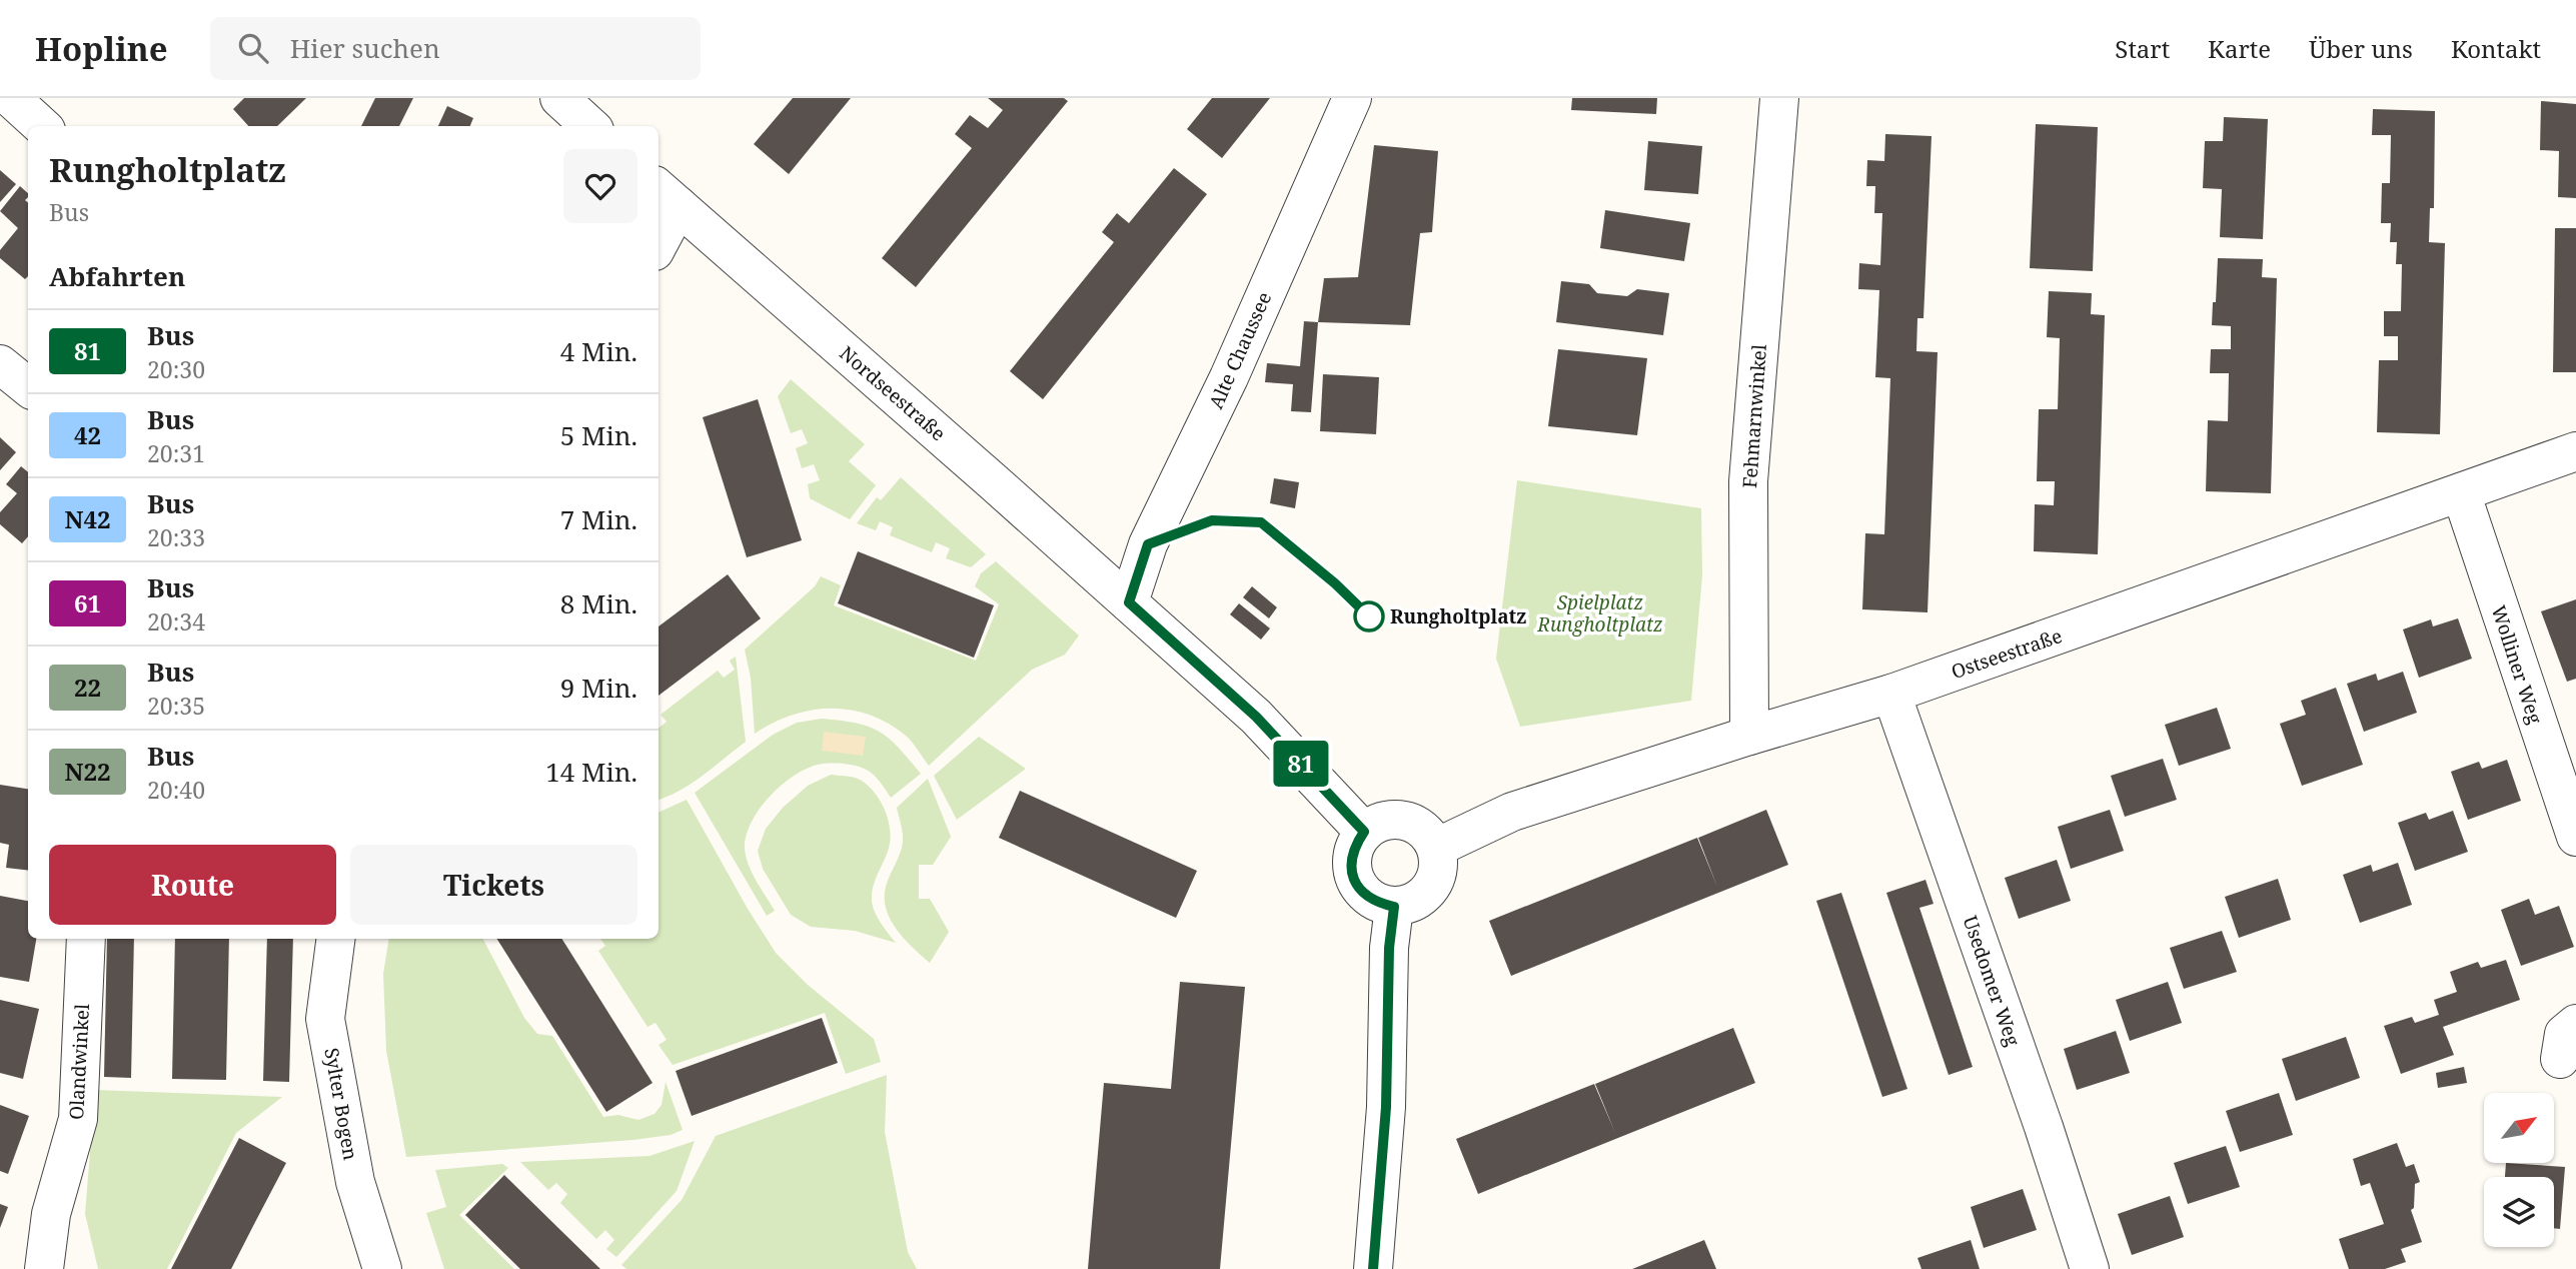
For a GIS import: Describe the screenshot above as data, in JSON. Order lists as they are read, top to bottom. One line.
{"streets":{"street":["Alte Chaussee","Nordseestraße","Fehmarnwinkel","Ostseestraße","Wolliner Weg","Usedomer Weg","Olandwinkel","Sylter Bogen"]},"crossings":[["Alte Chaussee","Nordseestraße"],["Fehmarnwinkel","Ostseestraße"],["Ostseestraße","Wolliner Weg"],["Ostseestraße","Usedomer Weg"]],"parks":["Spielplatz Rungholtplatz"],"places":["Rungholtplatz"],"lines":["bus line 81"],"north":"top right","page":{"header":"Hopline","search":"Hier suchen","nav":["Start","Karte","Über uns","Kontakt"],"on_map":"81","heading":[["Rungholtplatz","Bus"],"Abfahrten"],"list":[{"mark":"81","name":"Bus","note":"20:30","value":"4 Min."},{"mark":"42","name":"Bus","note":"20:31","value":"5 Min."},{"mark":"N42","name":"Bus","note":"20:33","value":"7 Min."},{"mark":"61","name":"Bus","note":"20:34","value":"8 Min."},{"mark":"22","name":"Bus","note":"20:35","value":"9 Min."},{"mark":"N22","name":"Bus","note":"20:40","value":"14 Min."}],"buttons":["Route","Tickets"]}}
